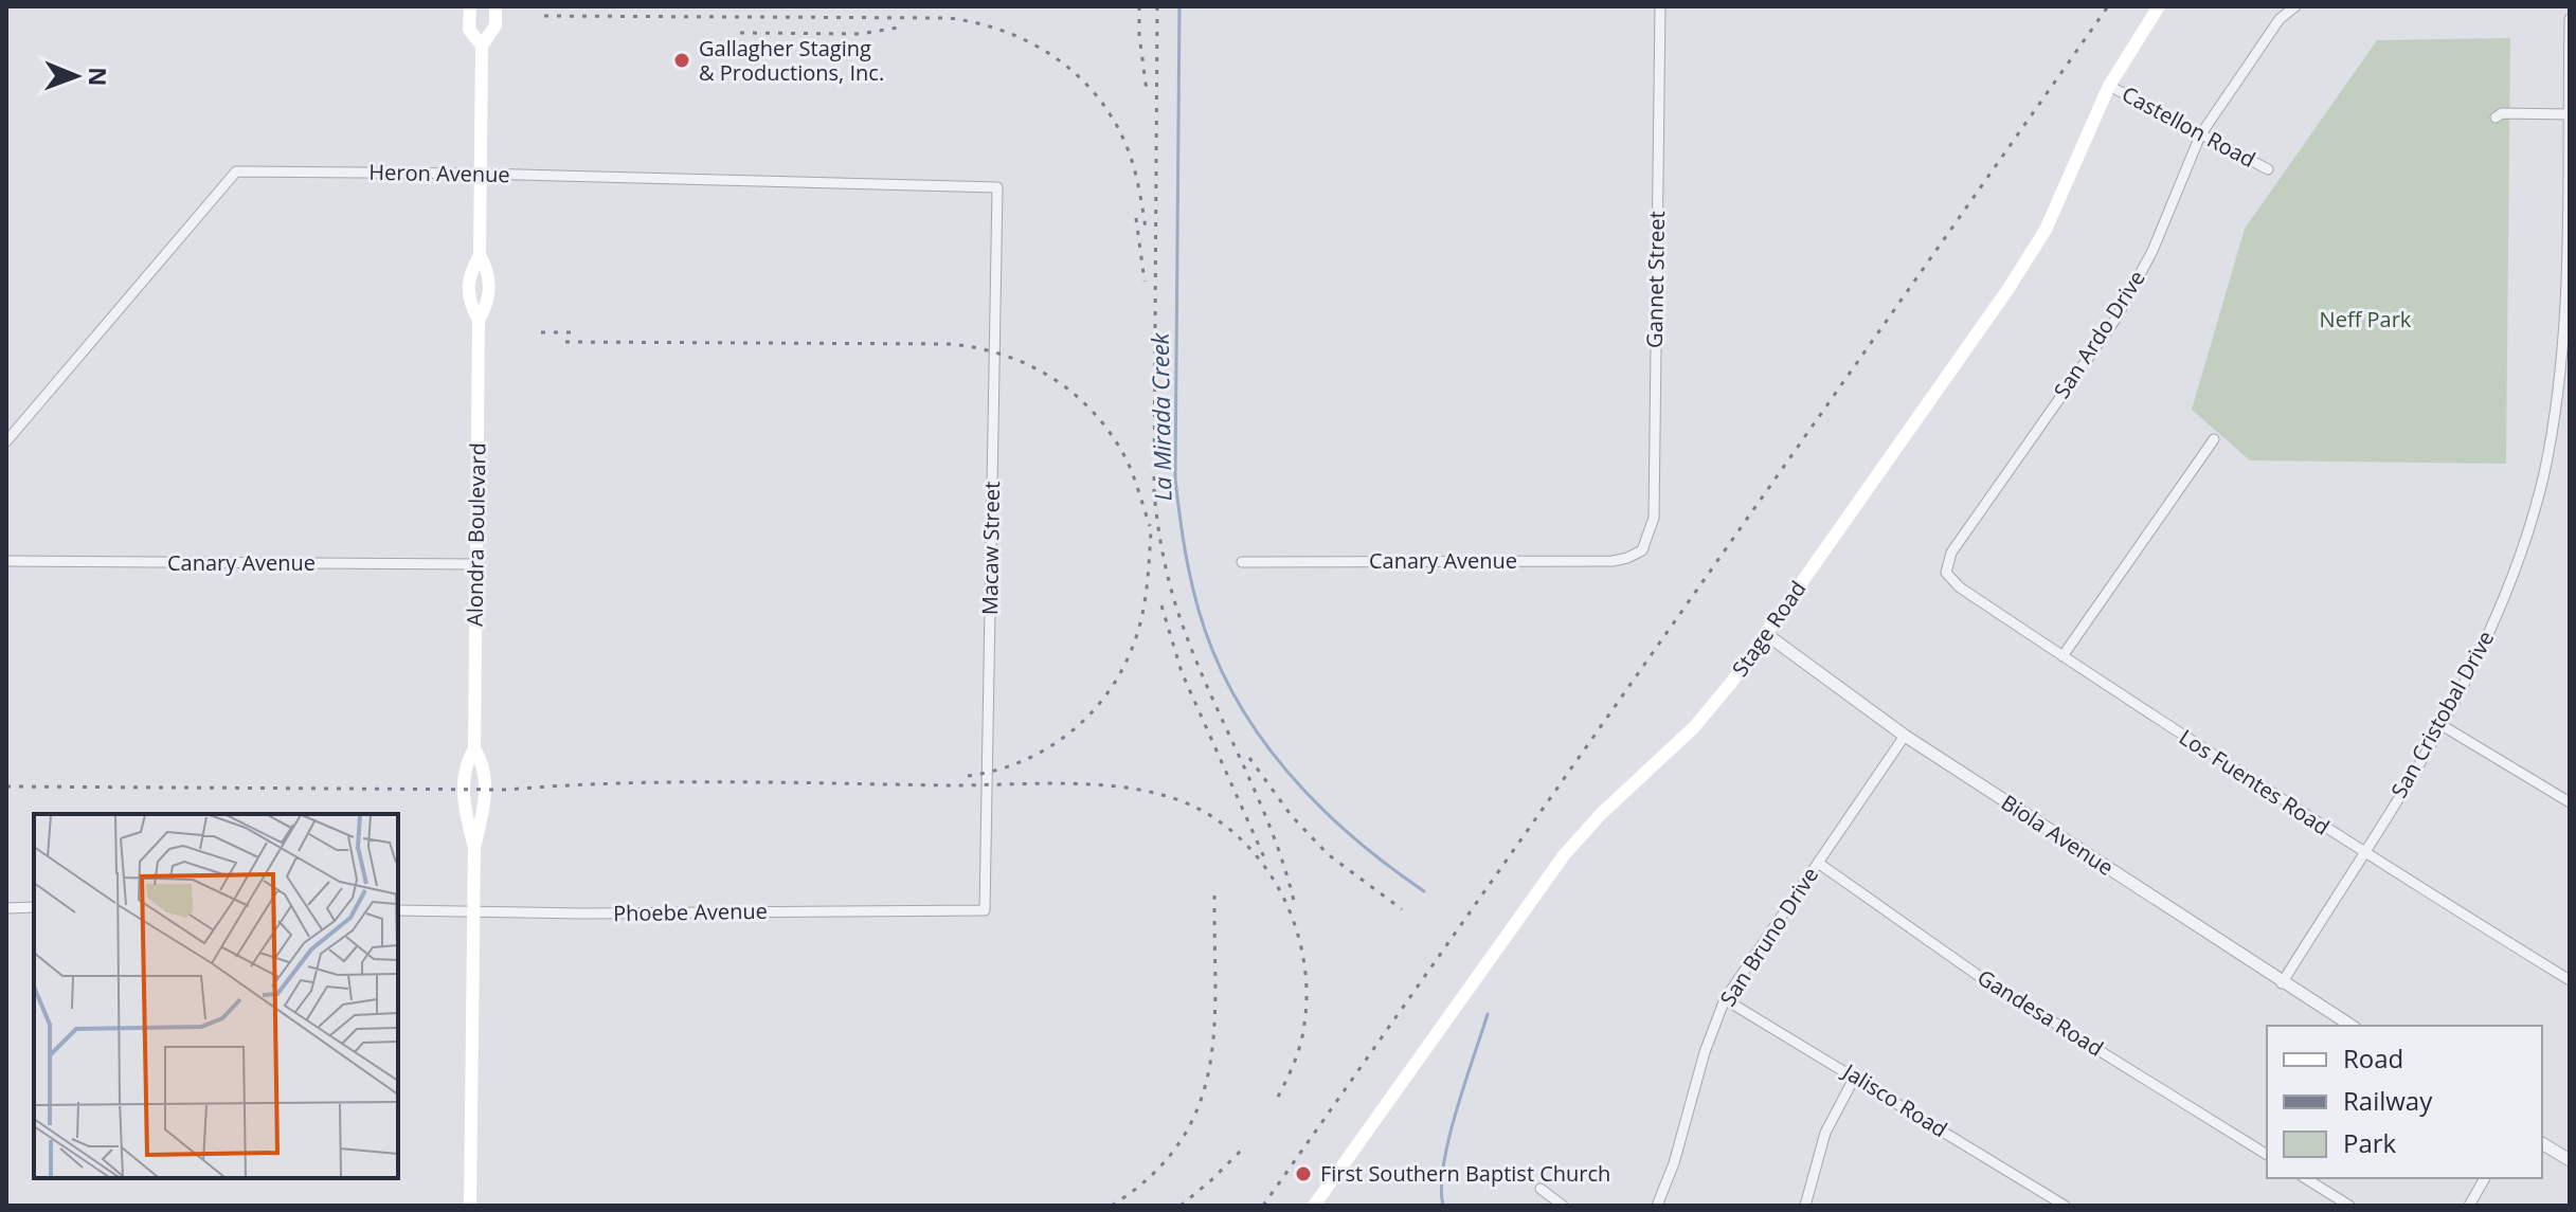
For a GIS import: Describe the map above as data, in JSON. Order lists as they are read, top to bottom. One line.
{"streets":{"main road":["Alondra Boulevard","Stage Road"],"street":["Castellon Road","Heron Avenue","Gannet Street","San Ardo Drive","Macaw Street","Canary Avenue","San Cristobal Drive","Los Fuentes Road","Biola Avenue","Phoebe Avenue","San Bruno Drive","Gandesa Road","Jalisco Road"]},"crossings":[["Castellon Road","San Ardo Drive"],["Castellon Road","Stage Road"],["Heron Avenue","Alondra Boulevard"],["Heron Avenue","Macaw Street"],["Gannet Street","Canary Avenue"],["San Ardo Drive","Los Fuentes Road"],["Alondra Boulevard","Canary Avenue"],["Alondra Boulevard","Phoebe Avenue"],["Macaw Street","Phoebe Avenue"],["Stage Road","Biola Avenue"],["San Cristobal Drive","Los Fuentes Road"],["San Cristobal Drive","Biola Avenue"],["Biola Avenue","San Bruno Drive"],["San Bruno Drive","Gandesa Road"],["San Bruno Drive","Jalisco Road"]],"water":["La Mirada Creek"],"parks":["Neff Park"],"places":["Gallagher Staging & Productions, Inc.","First Southern Baptist Church"],"legend":["Road","Railway","Park"],"north":"right"}
